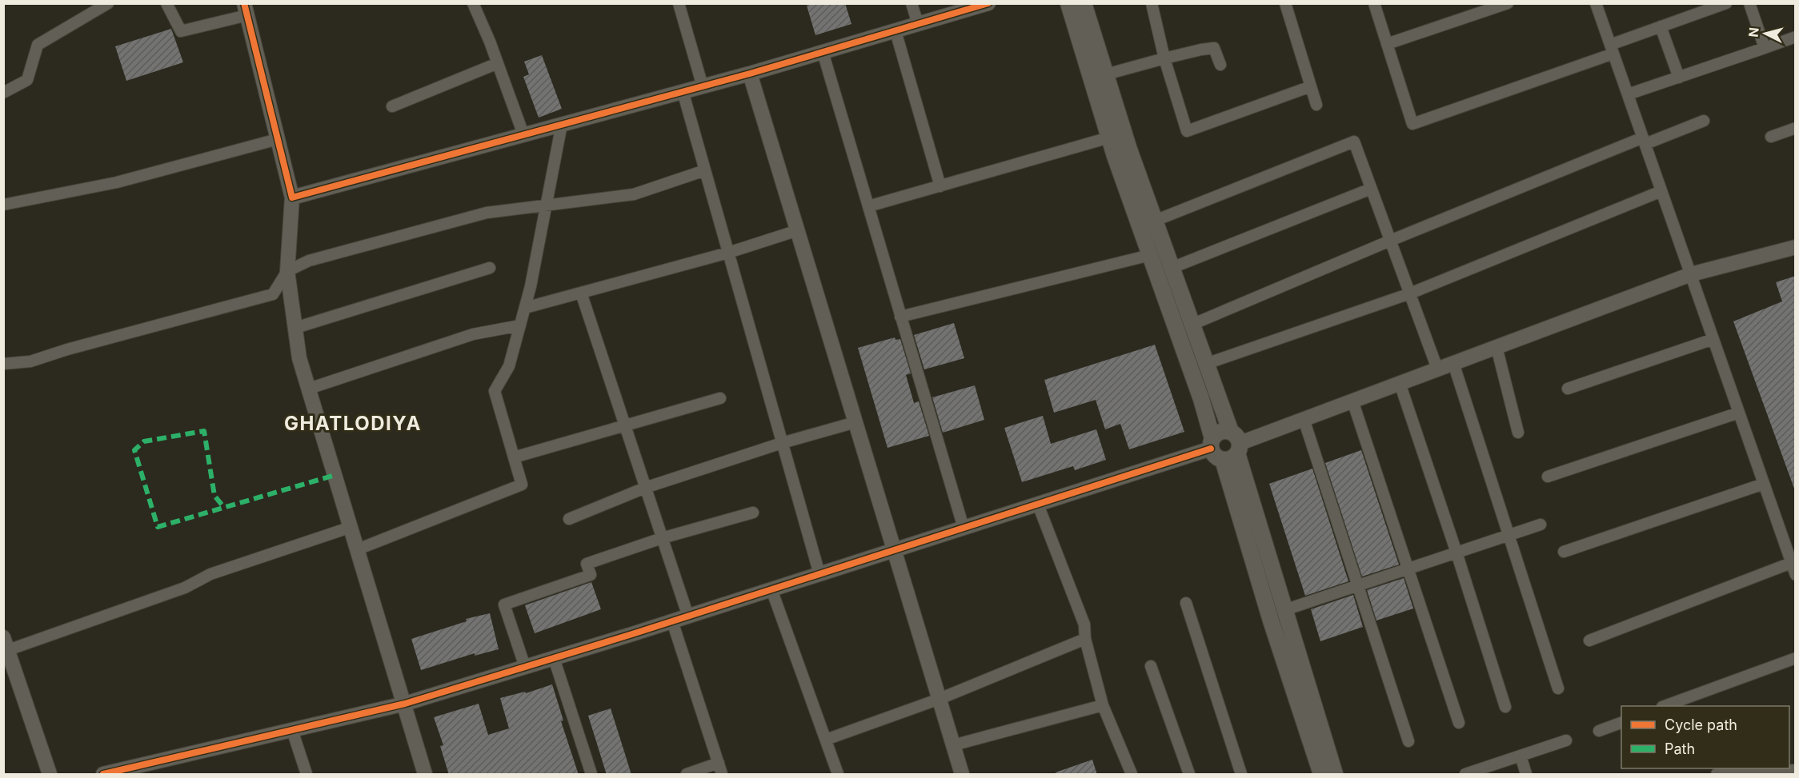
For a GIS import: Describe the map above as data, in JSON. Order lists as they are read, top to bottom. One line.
{"districts":["GHATLODIYA"],"legend":["Cycle path","Path"],"north":"left"}
